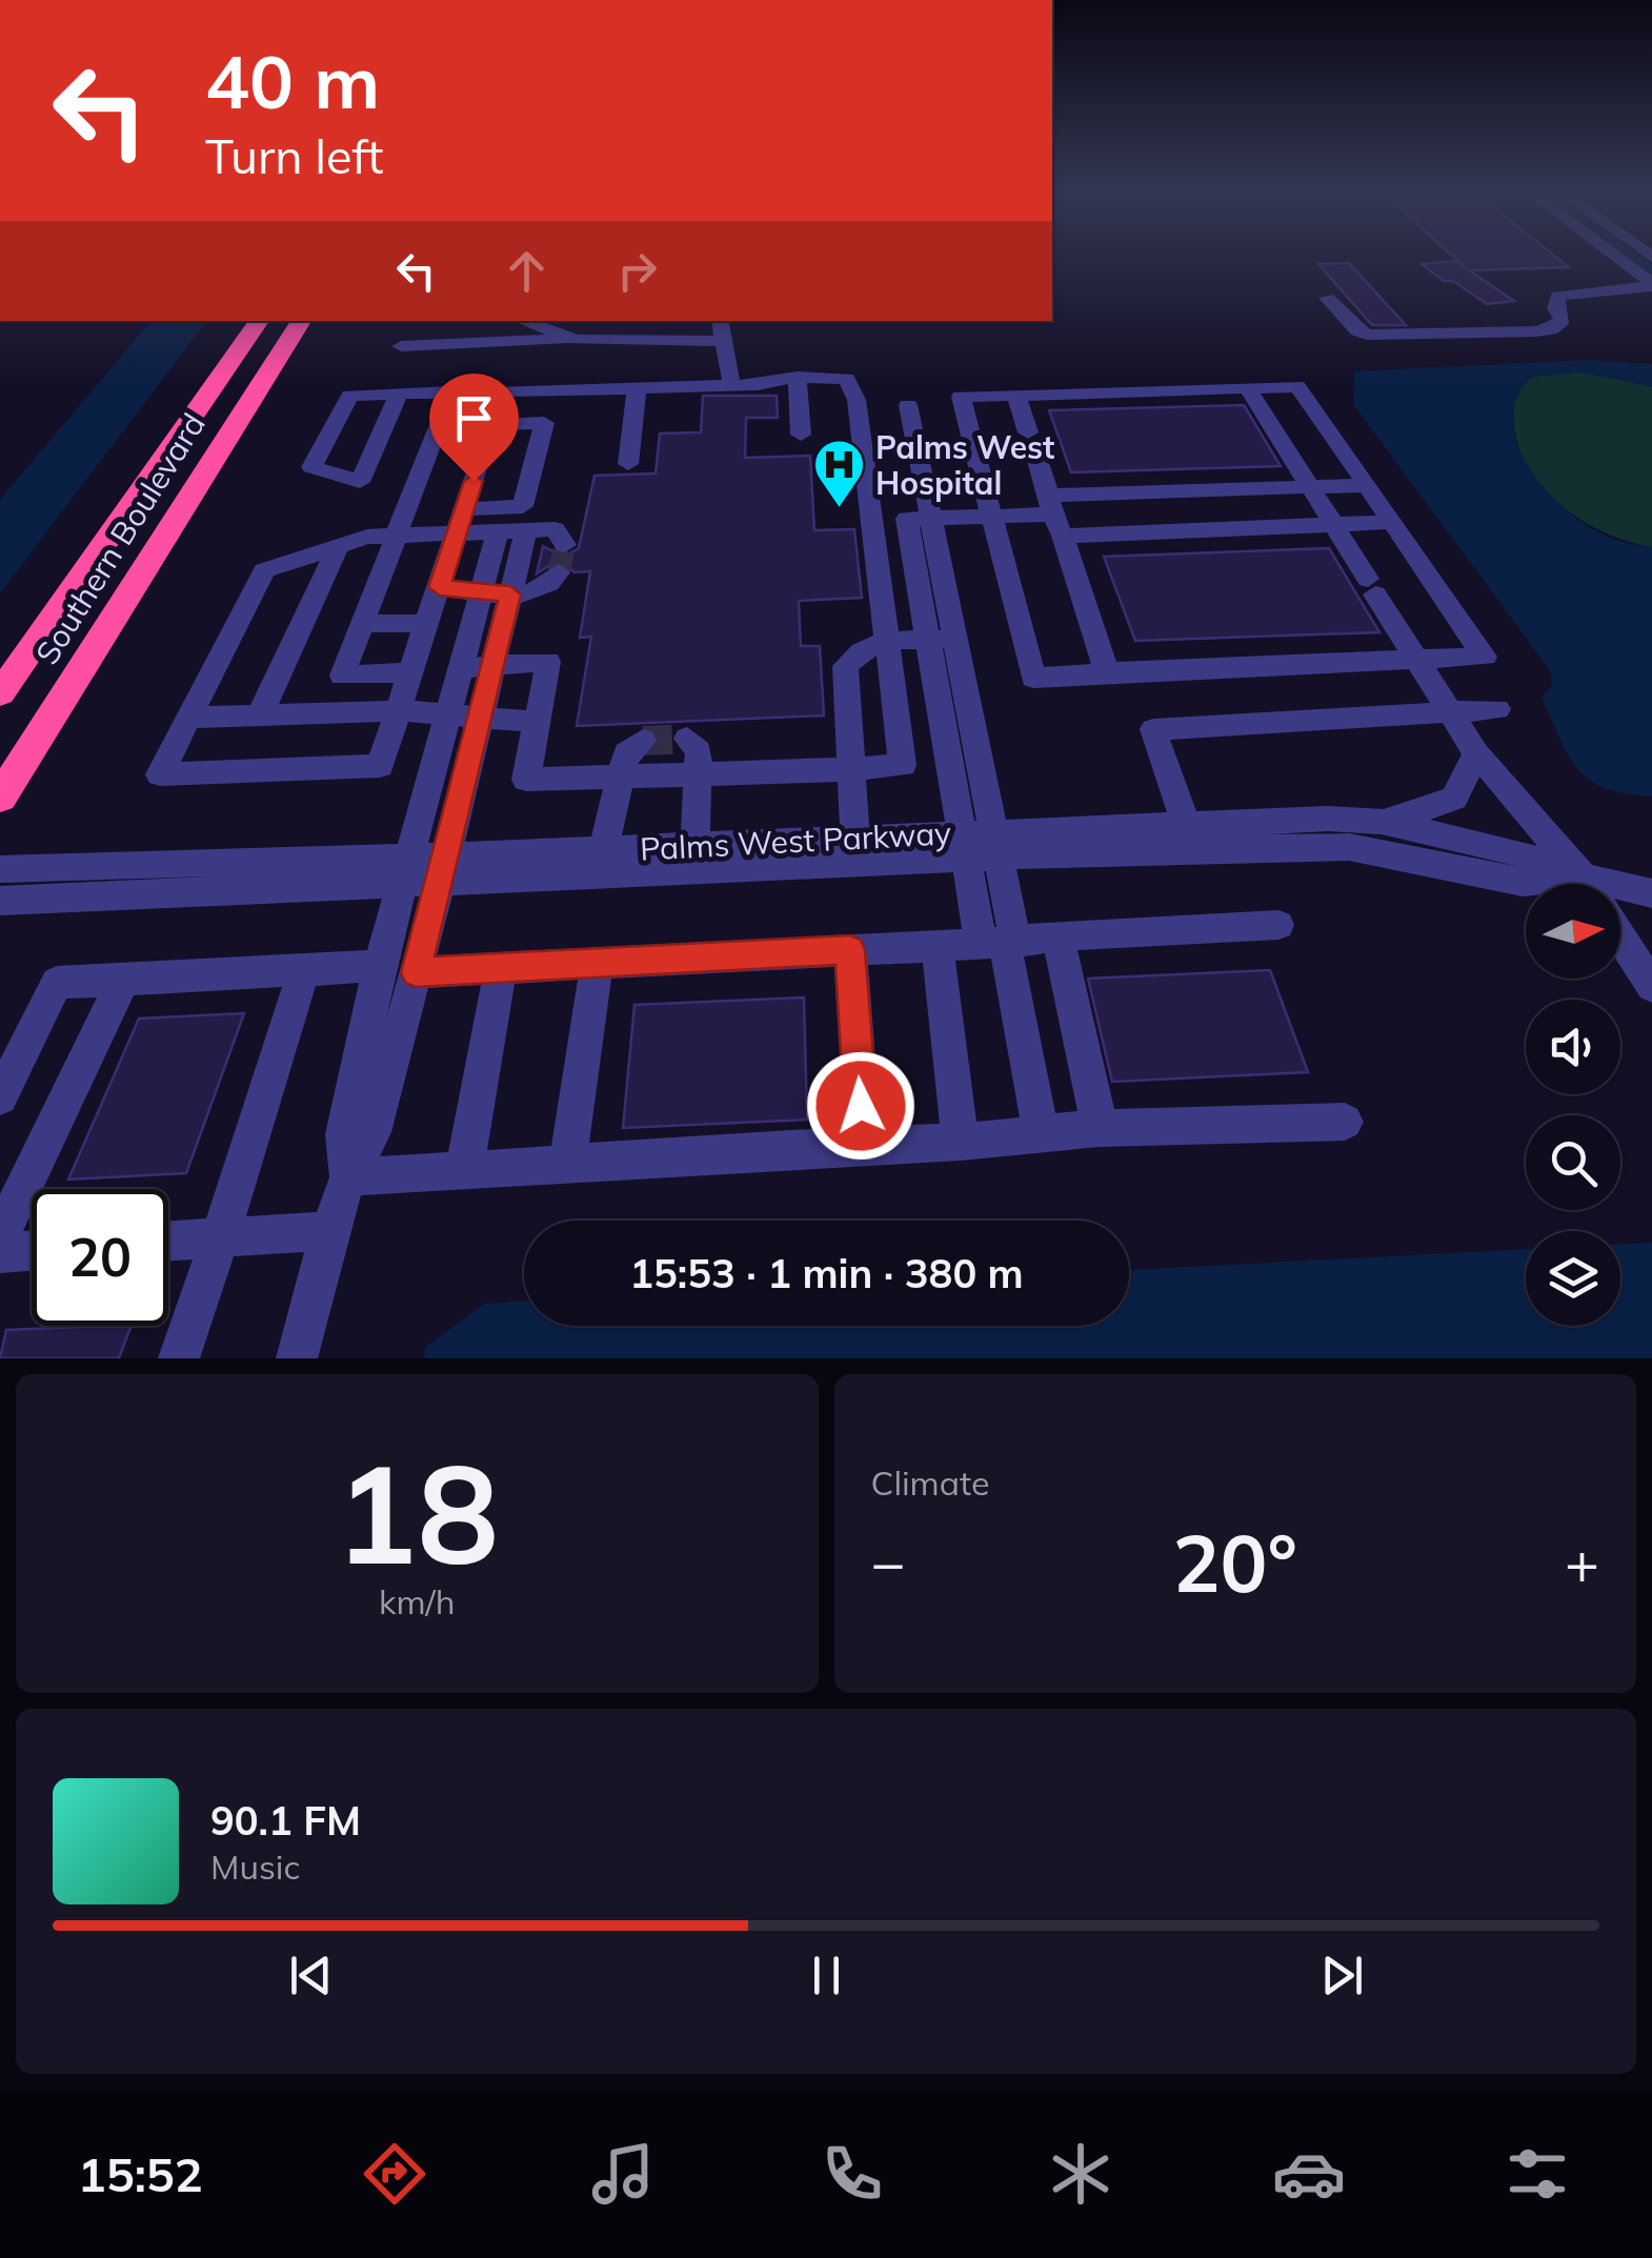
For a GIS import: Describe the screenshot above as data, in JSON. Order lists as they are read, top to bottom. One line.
{"streets":{"highway":["Southern Boulevard"],"street":["Palms West Parkway"]},"places":{"hospital":["Palms West Hospital"]},"north":"right","page":{"turn":["40 m","Turn left"],"limit":"20","trip":"15:53 · 1 min · 380 m","tile":[["18","km/h"],"Climate"],"heat":["−","20°","+"],"song":["90.1 FM","Music"],"tabs":"15:52"}}
